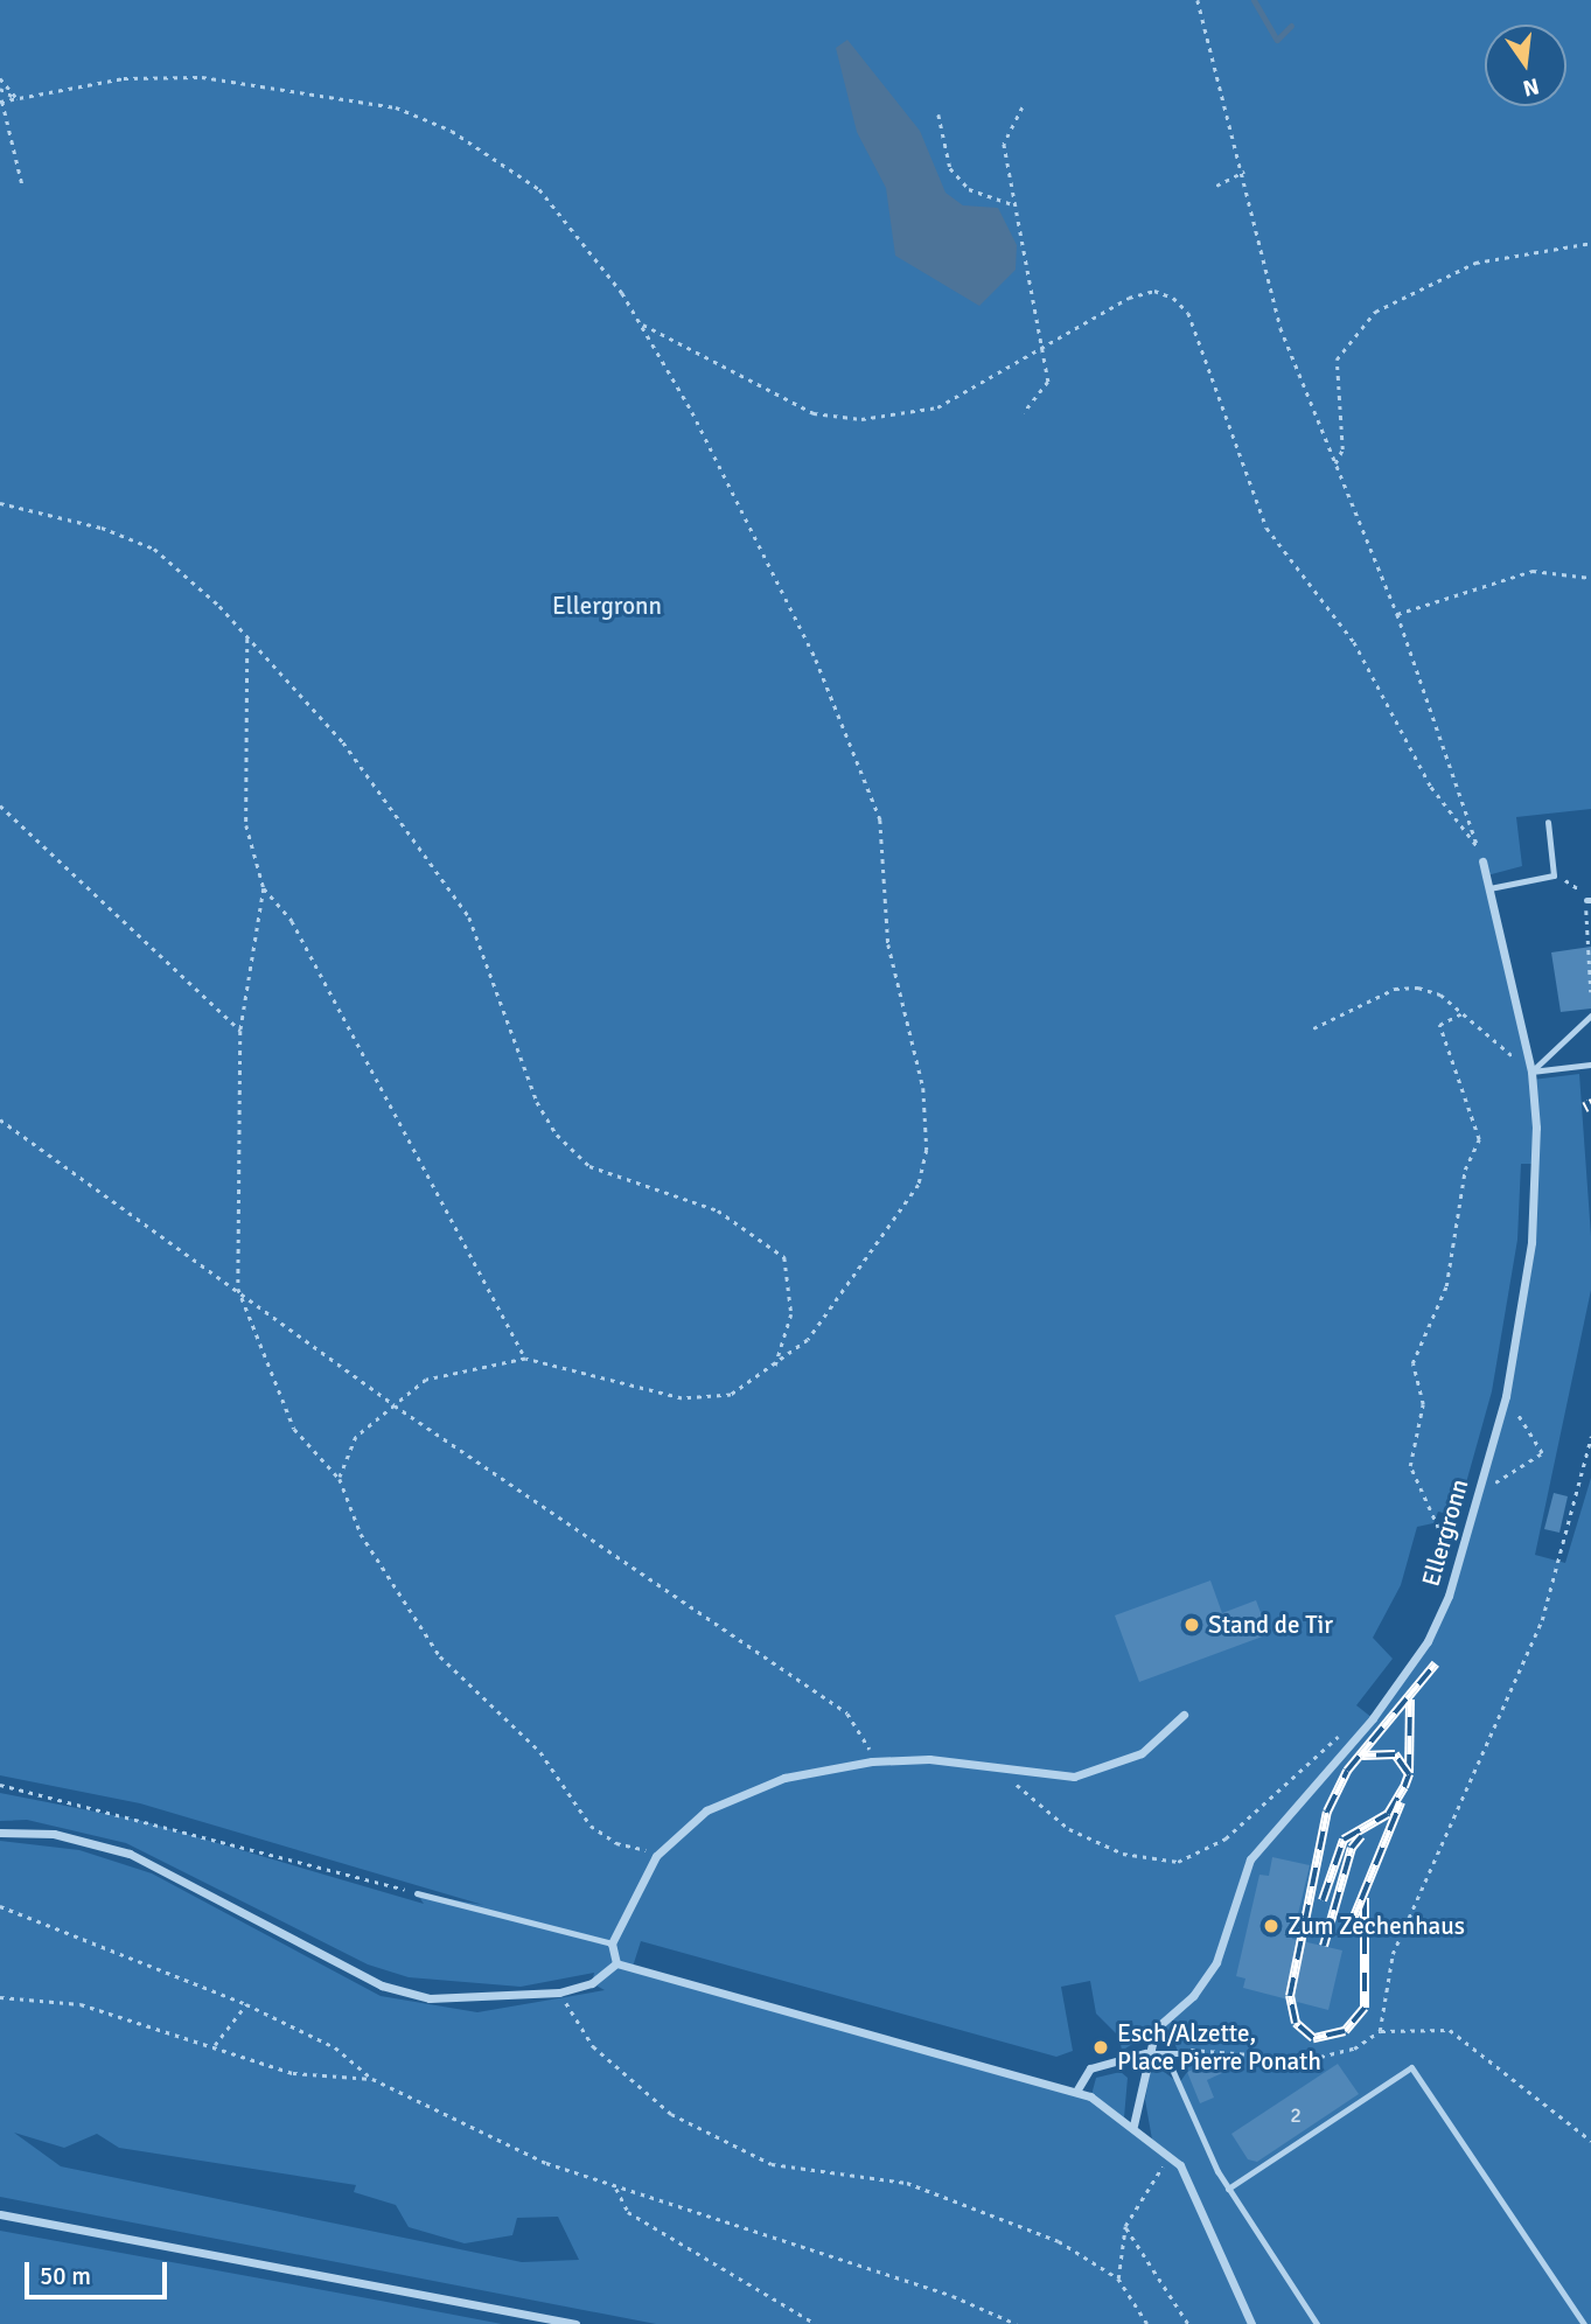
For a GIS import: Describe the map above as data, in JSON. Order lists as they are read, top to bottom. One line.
{"streets":{"street":["Ellergronn"]},"parks":["Ellergronn"],"places":["Stand de Tir","Zum Zechenhaus","Esch/Alzette, Place Pierre Ponath"],"house_numbers":["2"],"scale_bar":"50 m","north":"bottom"}
